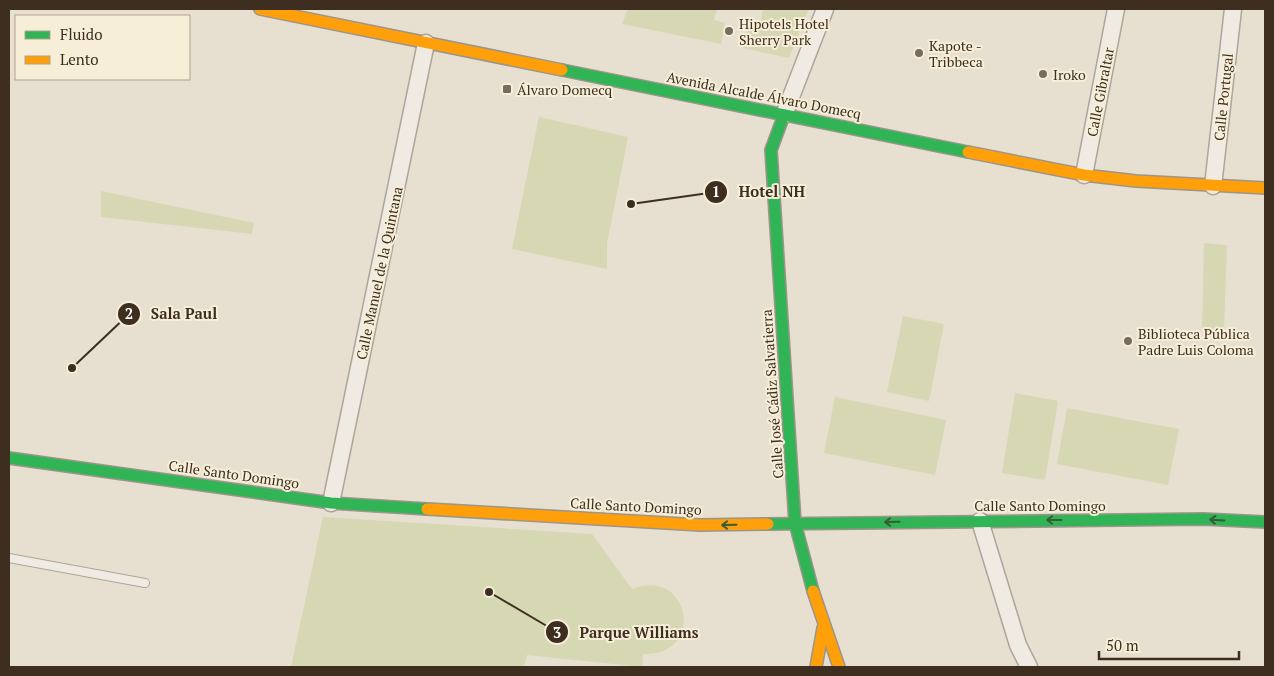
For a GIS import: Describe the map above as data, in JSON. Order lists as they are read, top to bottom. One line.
{"streets":{"street":["Calle Gibraltar","Avenida Alcalde Álvaro Domecq","Calle Portugal","Calle Manuel de la Quintana","Calle José Cádiz Salvatierra","Calle Santo Domingo"]},"crossings":[["Calle Gibraltar","Avenida Alcalde Álvaro Domecq"],["Avenida Alcalde Álvaro Domecq","Calle Portugal"],["Avenida Alcalde Álvaro Domecq","Calle Manuel de la Quintana"],["Avenida Alcalde Álvaro Domecq","Calle José Cádiz Salvatierra"],["Calle Manuel de la Quintana","Calle Santo Domingo"],["Calle José Cádiz Salvatierra","Calle Santo Domingo"]],"one_way":["Calle Santo Domingo"],"places":{"other":["Hipotels Hotel Sherry Park","Kapote - Tribbeca","Iroko","Hotel NH","Biblioteca Pública Padre Luis Coloma","Sala Paul","Parque Williams"],"transit":["Álvaro Domecq"]},"legend":["Fluido","Lento"],"scale_bar":"50 m"}
